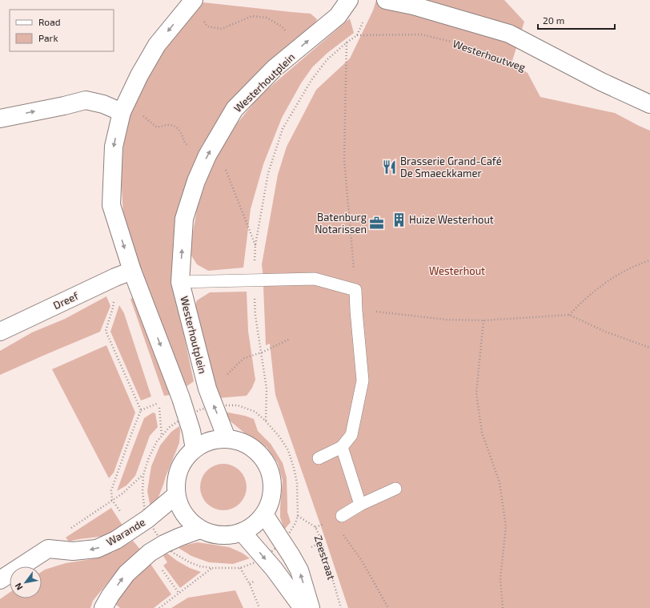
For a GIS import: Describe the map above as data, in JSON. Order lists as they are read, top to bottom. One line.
{"streets":{"street":["Westerhoutplein","Dreef","Warande"],"path":["Westerhoutweg","Zeestraat"]},"crossings":[["Westerhoutplein","Warande"]],"parks":["Westerhout"],"places":{"restaurant":["Brasserie Grand-Café De Smaeckkamer"],"building":["Huize Westerhout"],"office":["Batenburg Notarissen"]},"legend":["Road","Park"],"scale_bar":"20 m","north":"bottom left"}
